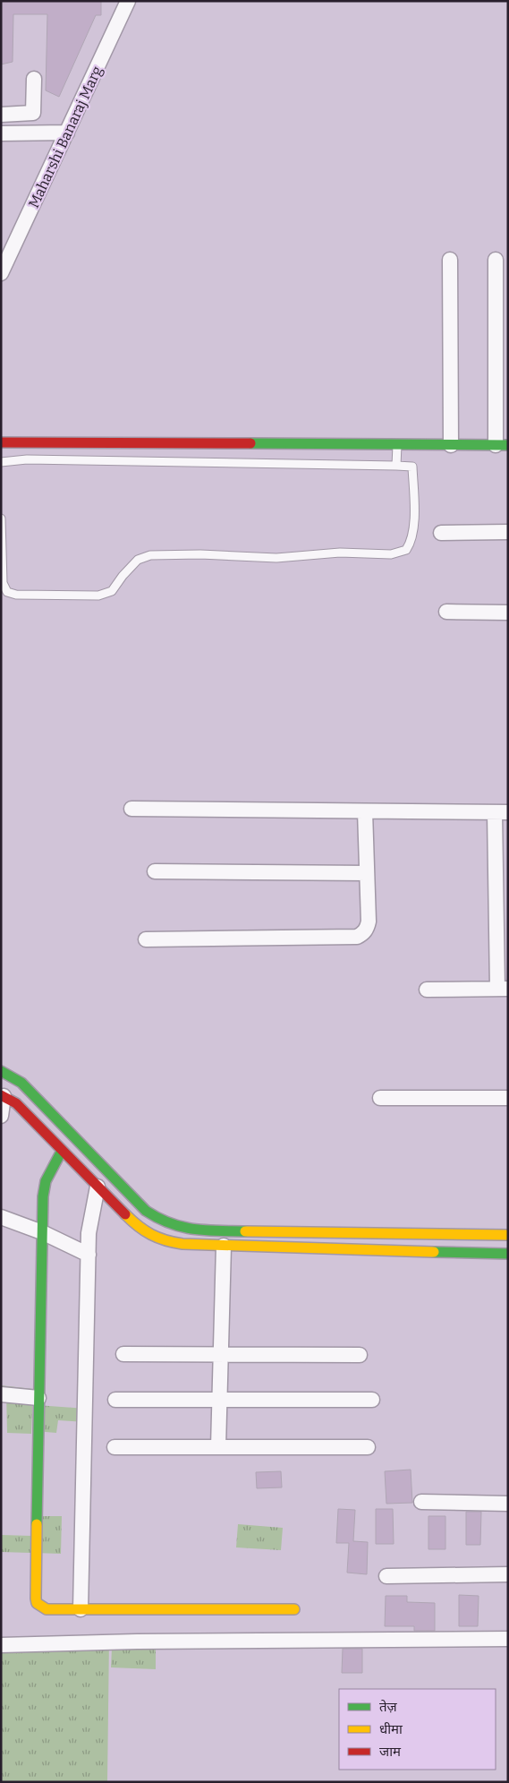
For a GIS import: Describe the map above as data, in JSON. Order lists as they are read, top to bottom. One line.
{"streets":{"street":["Maharshi Banaraj Marg"]},"legend":["तेज़","धीमा","जाम"]}
